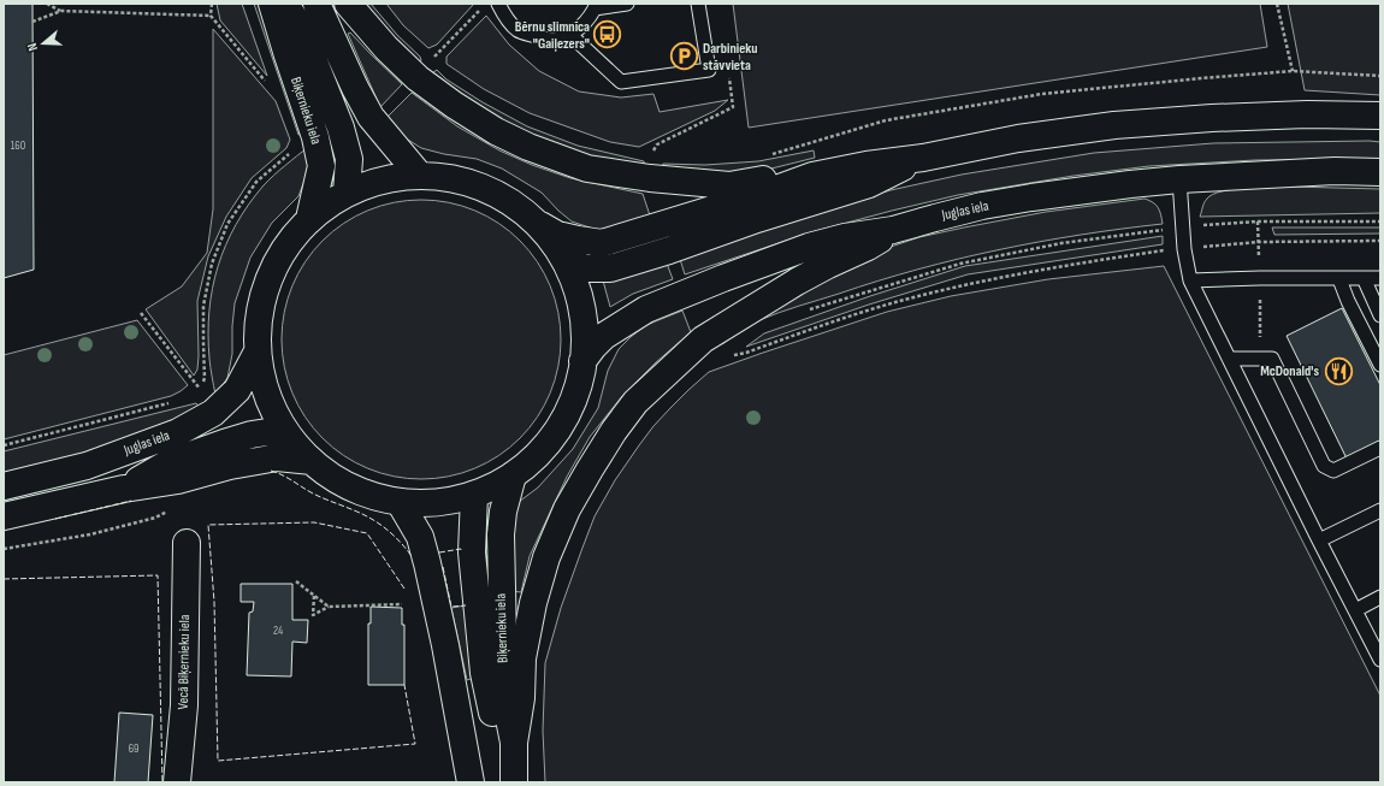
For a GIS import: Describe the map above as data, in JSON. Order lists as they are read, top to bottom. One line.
{"streets":{"main road":["Biķernieku iela","Juglas iela","Vecā Biķernieku iela"]},"places":{"bus stop":["Bērnu slimnīca \"Gaiļezers\""],"parking":["Darbinieku stāvvieta"],"restaurant":["McDonald's"]},"house_numbers":["160","24","69"],"north":"left"}
